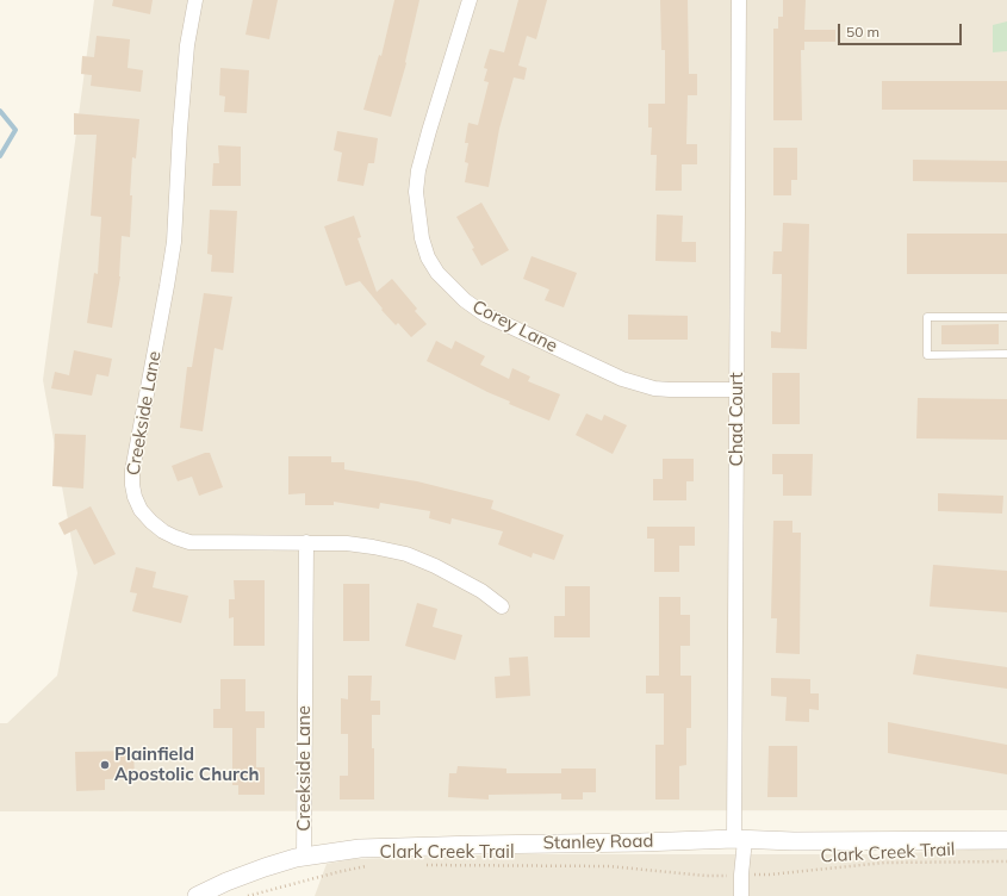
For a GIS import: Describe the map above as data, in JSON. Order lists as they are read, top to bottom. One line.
{"streets":{"street":["Corey Lane","Creekside Lane","Chad Court","Stanley Road"],"path":["Clark Creek Trail"]},"crossings":[["Corey Lane","Chad Court"],["Creekside Lane","Stanley Road"],["Chad Court","Stanley Road"]],"places":["Plainfield Apostolic Church"],"scale_bar":"50 m"}
